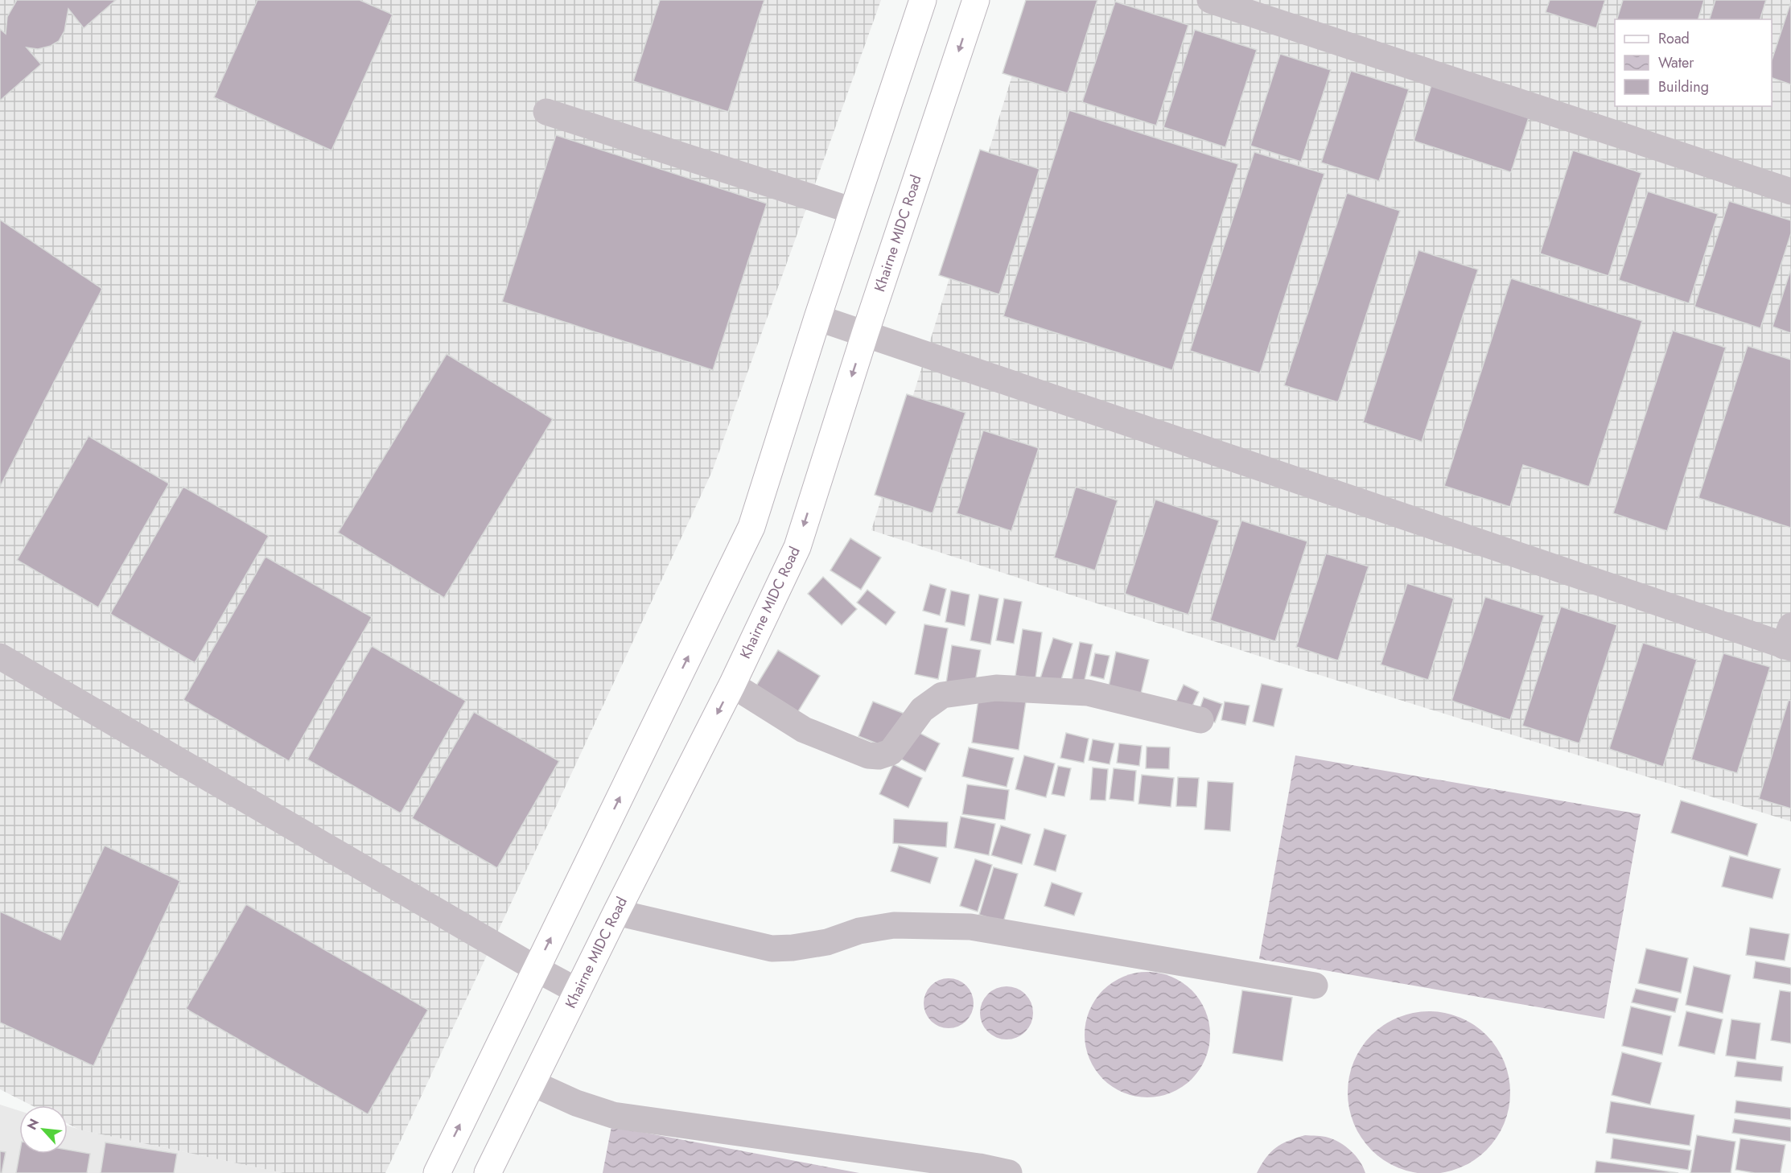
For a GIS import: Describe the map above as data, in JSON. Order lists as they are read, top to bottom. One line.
{"streets":{"main road":["Khairne MIDC Road"]},"legend":["Road","Water","Building"],"north":"top left"}
